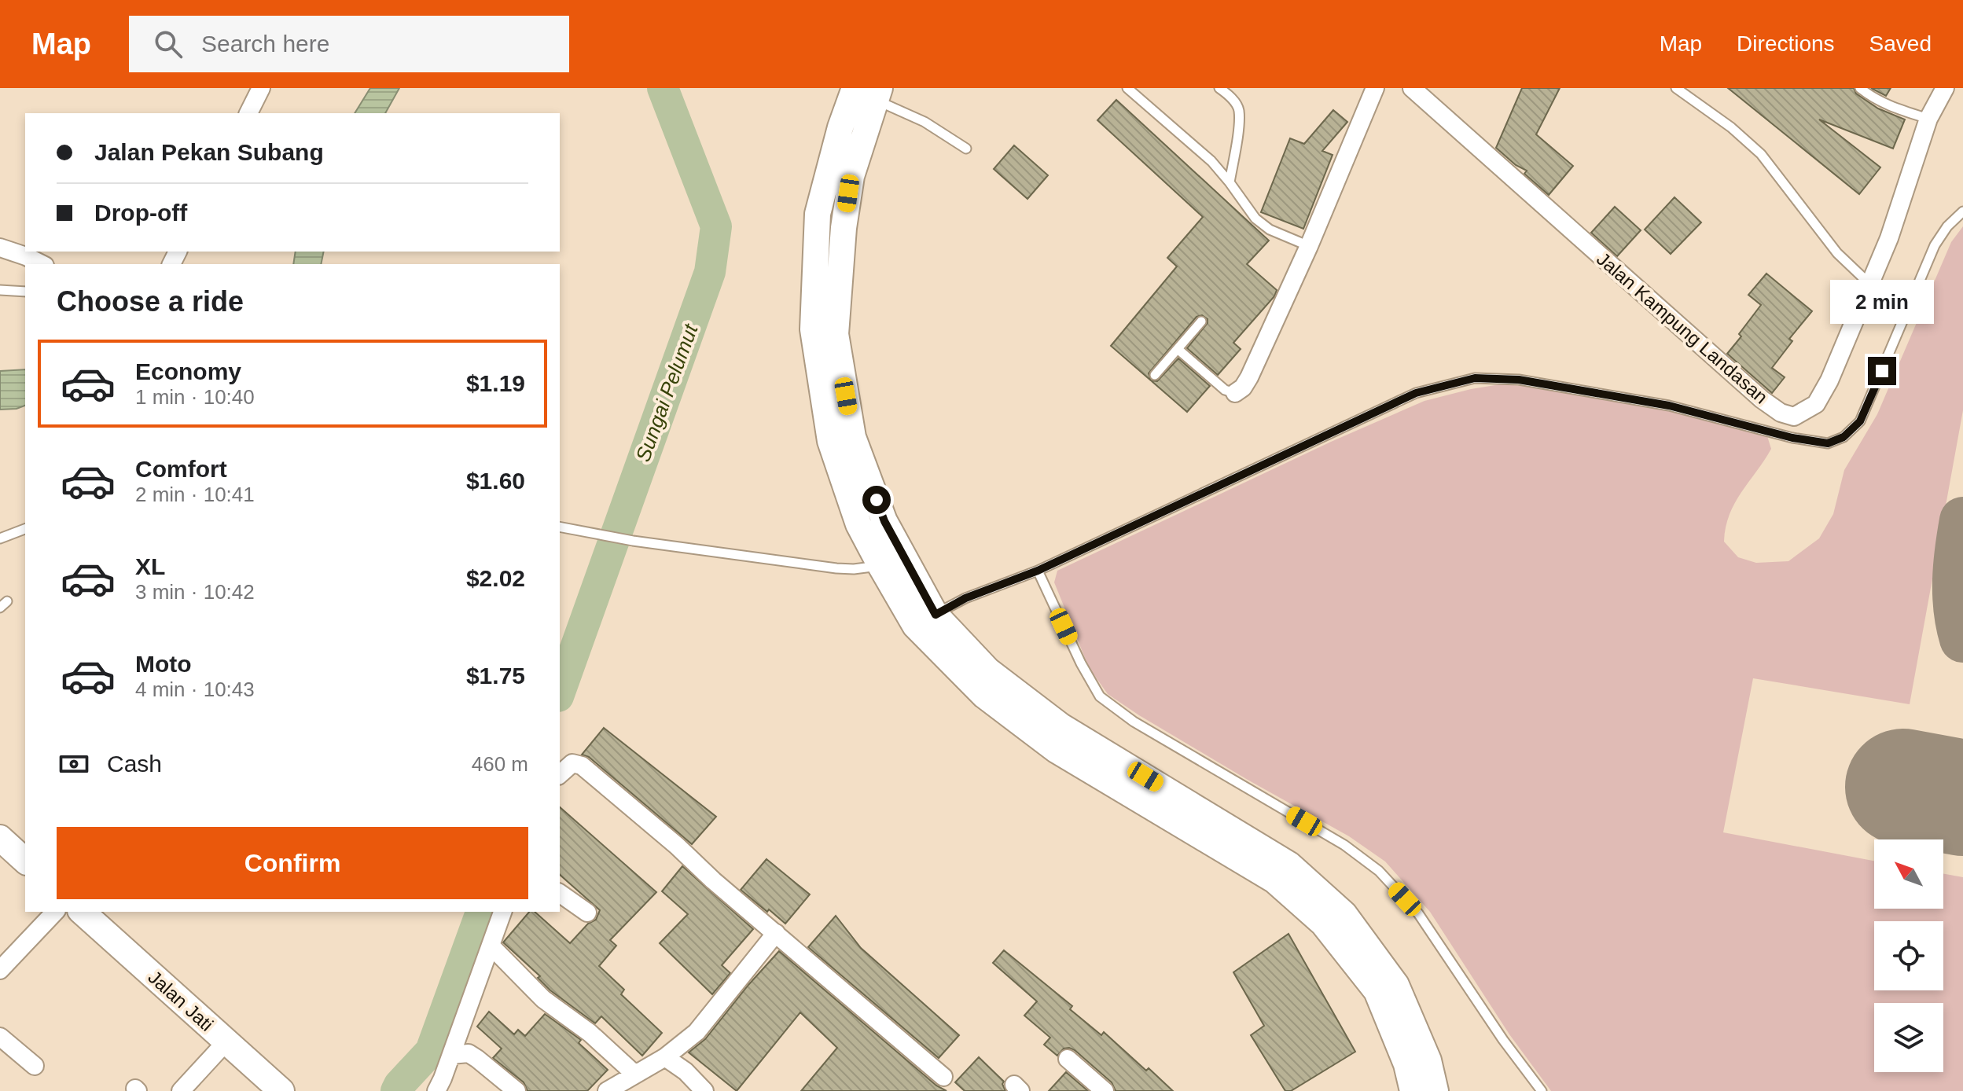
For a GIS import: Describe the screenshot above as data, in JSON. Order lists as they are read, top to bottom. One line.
{"streets":{"main road":["Jalan Jati"],"street":["Jalan Kampung Landasan"]},"water":["Sungai Pelumut"],"north":"top left","page":{"header":"Map","search":"Search here","nav":["Map","Directions","Saved"],"banner":["Jalan Pekan Subang","Drop-off"],"heading":"Choose a ride","bubble":"2 min","list":[{"name":"Economy","note":"1 min · 10:40","value":"$1.19"},{"name":"Comfort","note":"2 min · 10:41","value":"$1.60"},{"name":"XL","note":"3 min · 10:42","value":"$2.02"},{"name":"Moto","note":"4 min · 10:43","value":"$1.75"}],"pay":["Cash","460 m"],"buttons":"Confirm"}}
